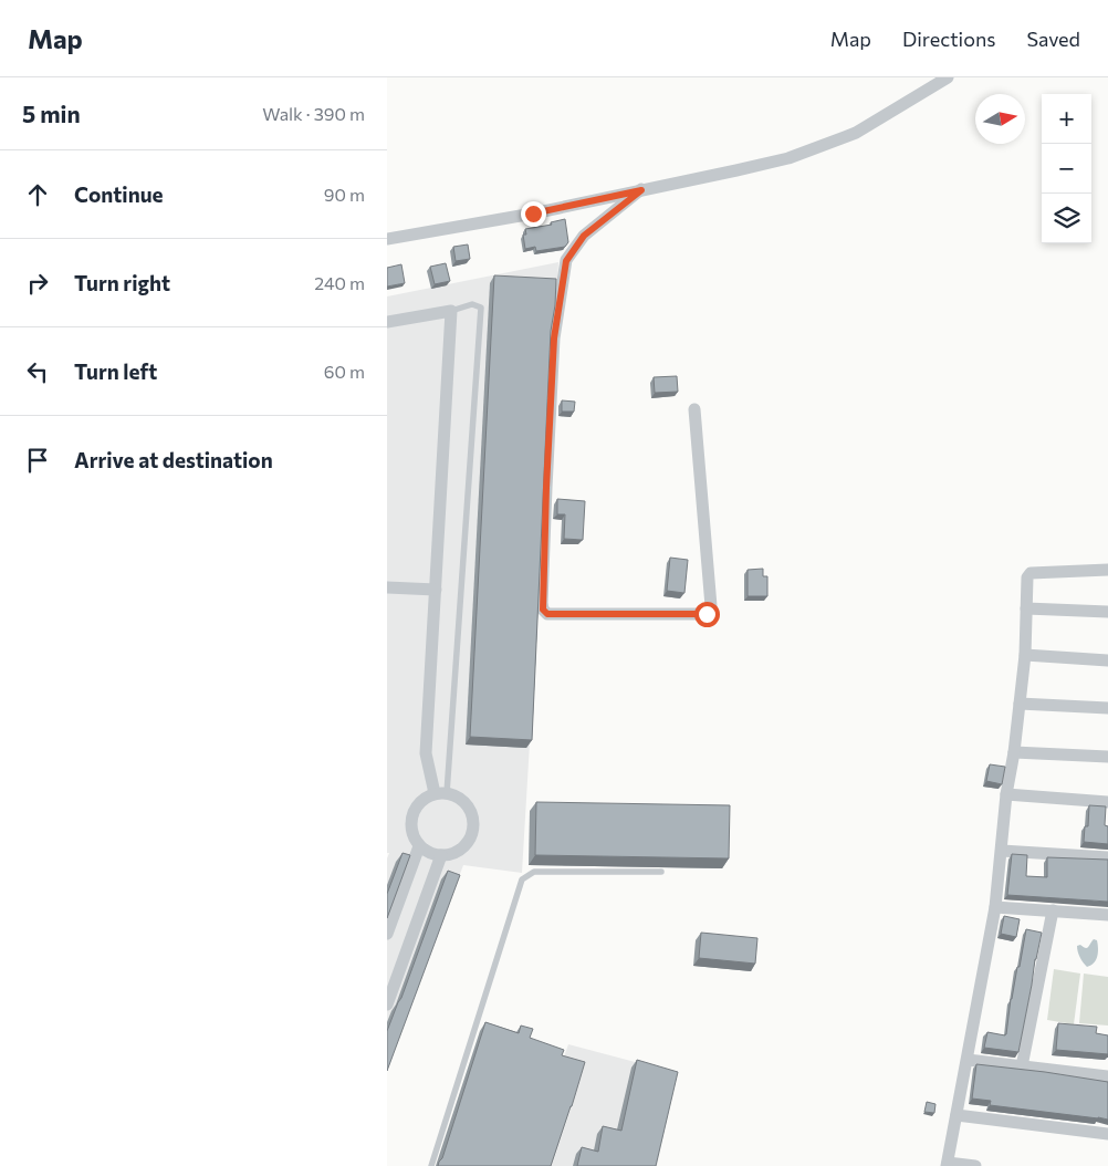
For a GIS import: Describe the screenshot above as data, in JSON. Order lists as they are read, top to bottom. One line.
{"north":"right","page":{"header":"Map","nav":["Map","Directions","Saved"],"heading":["5 min","Walk · 390 m"],"map_buttons":["+","−"],"list":[["Continue","90 m"],["Turn right","240 m"],["Turn left","60 m"],"Arrive at destination"]}}
